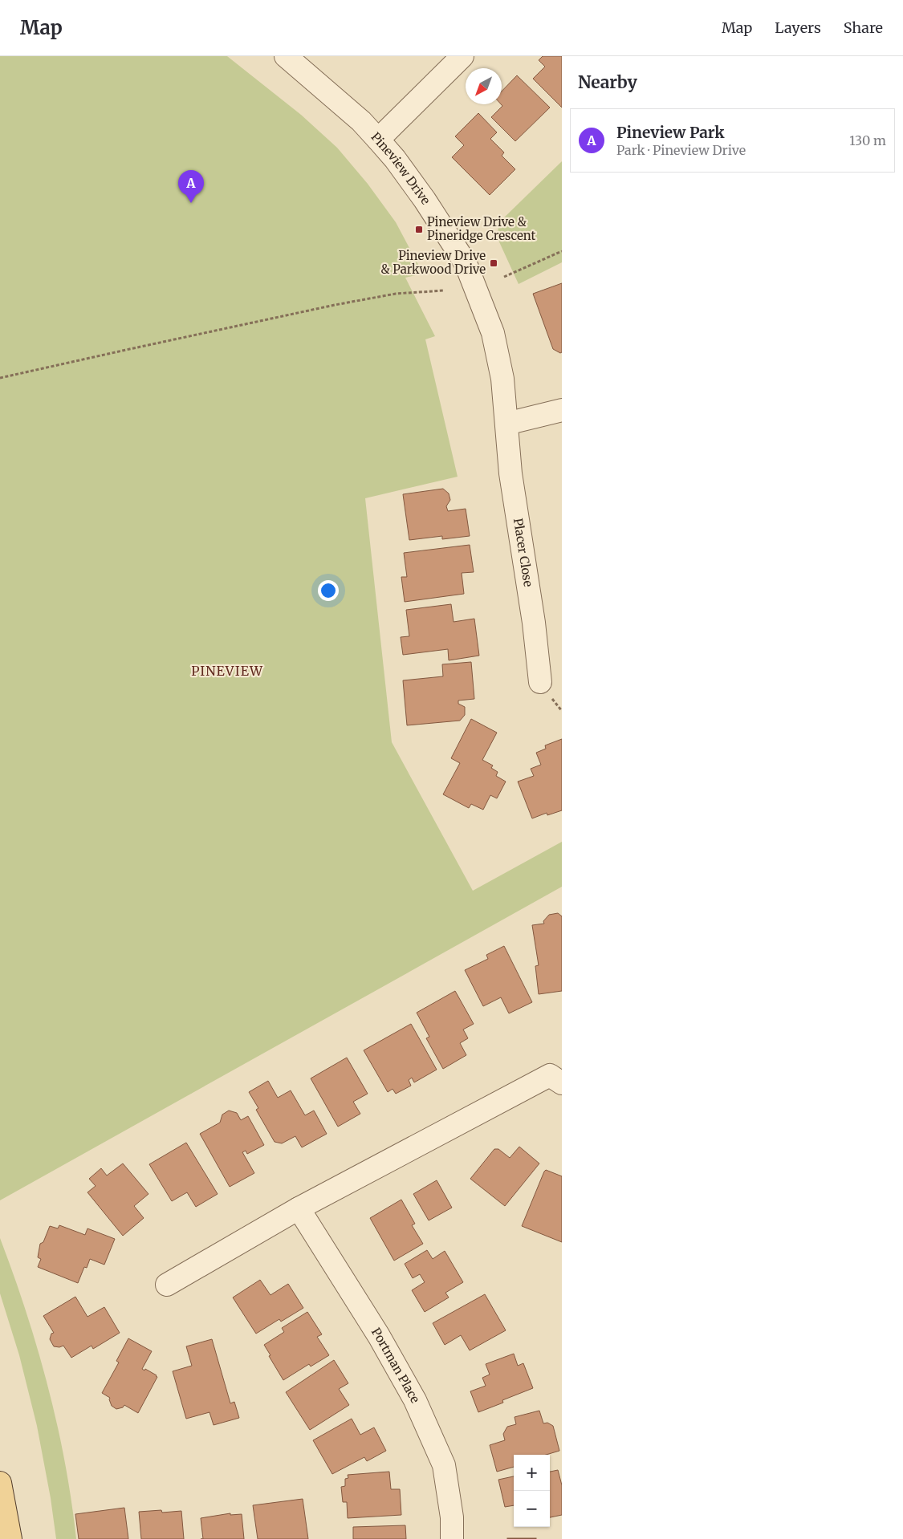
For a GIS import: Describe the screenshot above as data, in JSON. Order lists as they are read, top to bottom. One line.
{"streets":{"street":["Pineview Drive","Placer Close","Portman Place"]},"crossings":[["Pineview Drive","Placer Close"]],"districts":["PINEVIEW"],"places":{"transit":["Pineview Drive & Pineridge Crescent","Pineview Drive & Parkwood Drive"]},"north":"bottom left","page":{"header":"Map","nav":["Map","Layers","Share"],"heading":"Nearby","list":[{"mark":"A","name":"Pineview Park","note":"Park · Pineview Drive","value":"130 m"}],"pins":"A","map_buttons":["+","−"]}}
